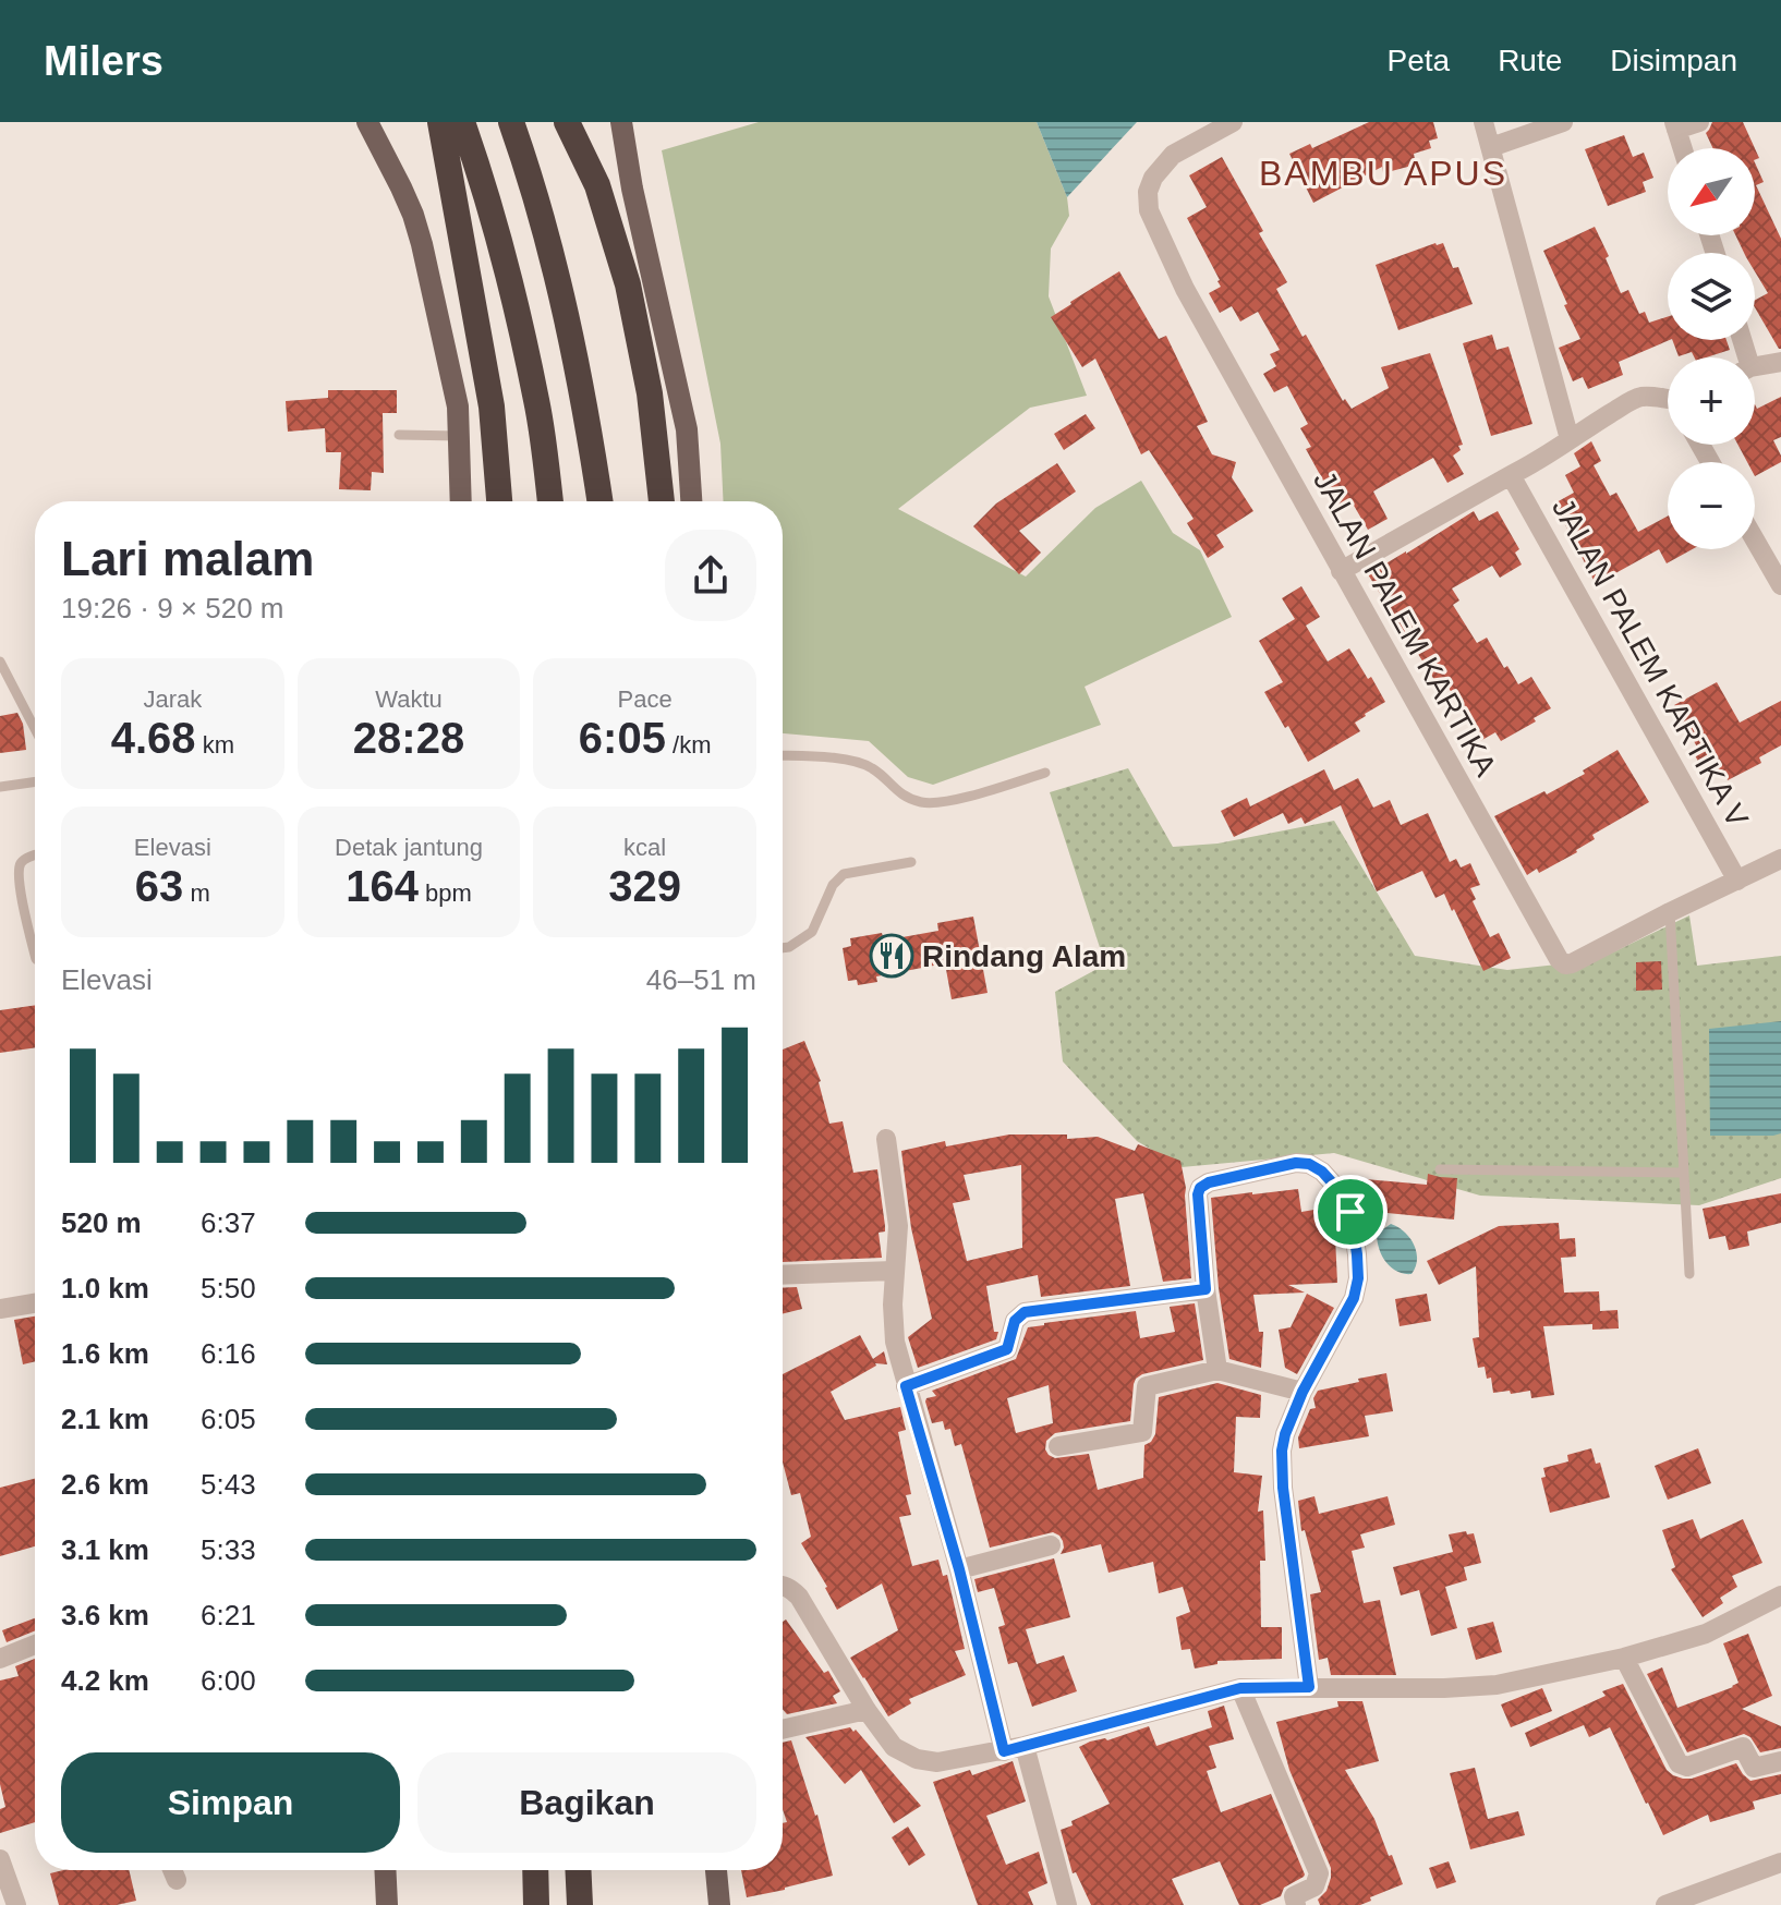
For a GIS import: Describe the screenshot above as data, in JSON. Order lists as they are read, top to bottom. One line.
{"streets":{"street":["JALAN PALEM KARTIKA","JALAN PALEM KARTIKA V"]},"crossings":[["JALAN PALEM KARTIKA","JALAN PALEM KARTIKA V"]],"districts":["BAMBU APUS"],"places":{"restaurant":["Rindang Alam"]},"north":"bottom left","page":{"header":"Milers","nav":["Peta","Rute","Disimpan"],"map_buttons":["+","−"],"heading":["Lari malam","19:26 · 9 × 520 m"],"stats":[["Jarak","4.68 km"],["Waktu","28:28"],["Pace","6:05 /km"],["Elevasi","63 m"],["Detak jantung","164 bpm"],["kcal","329"]],"chart":["Elevasi","46–51 m"],"list":[{"name":"520 m","note":"6:37"},{"name":"1.0 km","note":"5:50"},{"name":"1.6 km","note":"6:16"},{"name":"2.1 km","note":"6:05"},{"name":"2.6 km","note":"5:43"},{"name":"3.1 km","note":"5:33"},{"name":"3.6 km","note":"6:21"},{"name":"4.2 km","note":"6:00"}],"buttons":["Simpan","Bagikan"]}}
